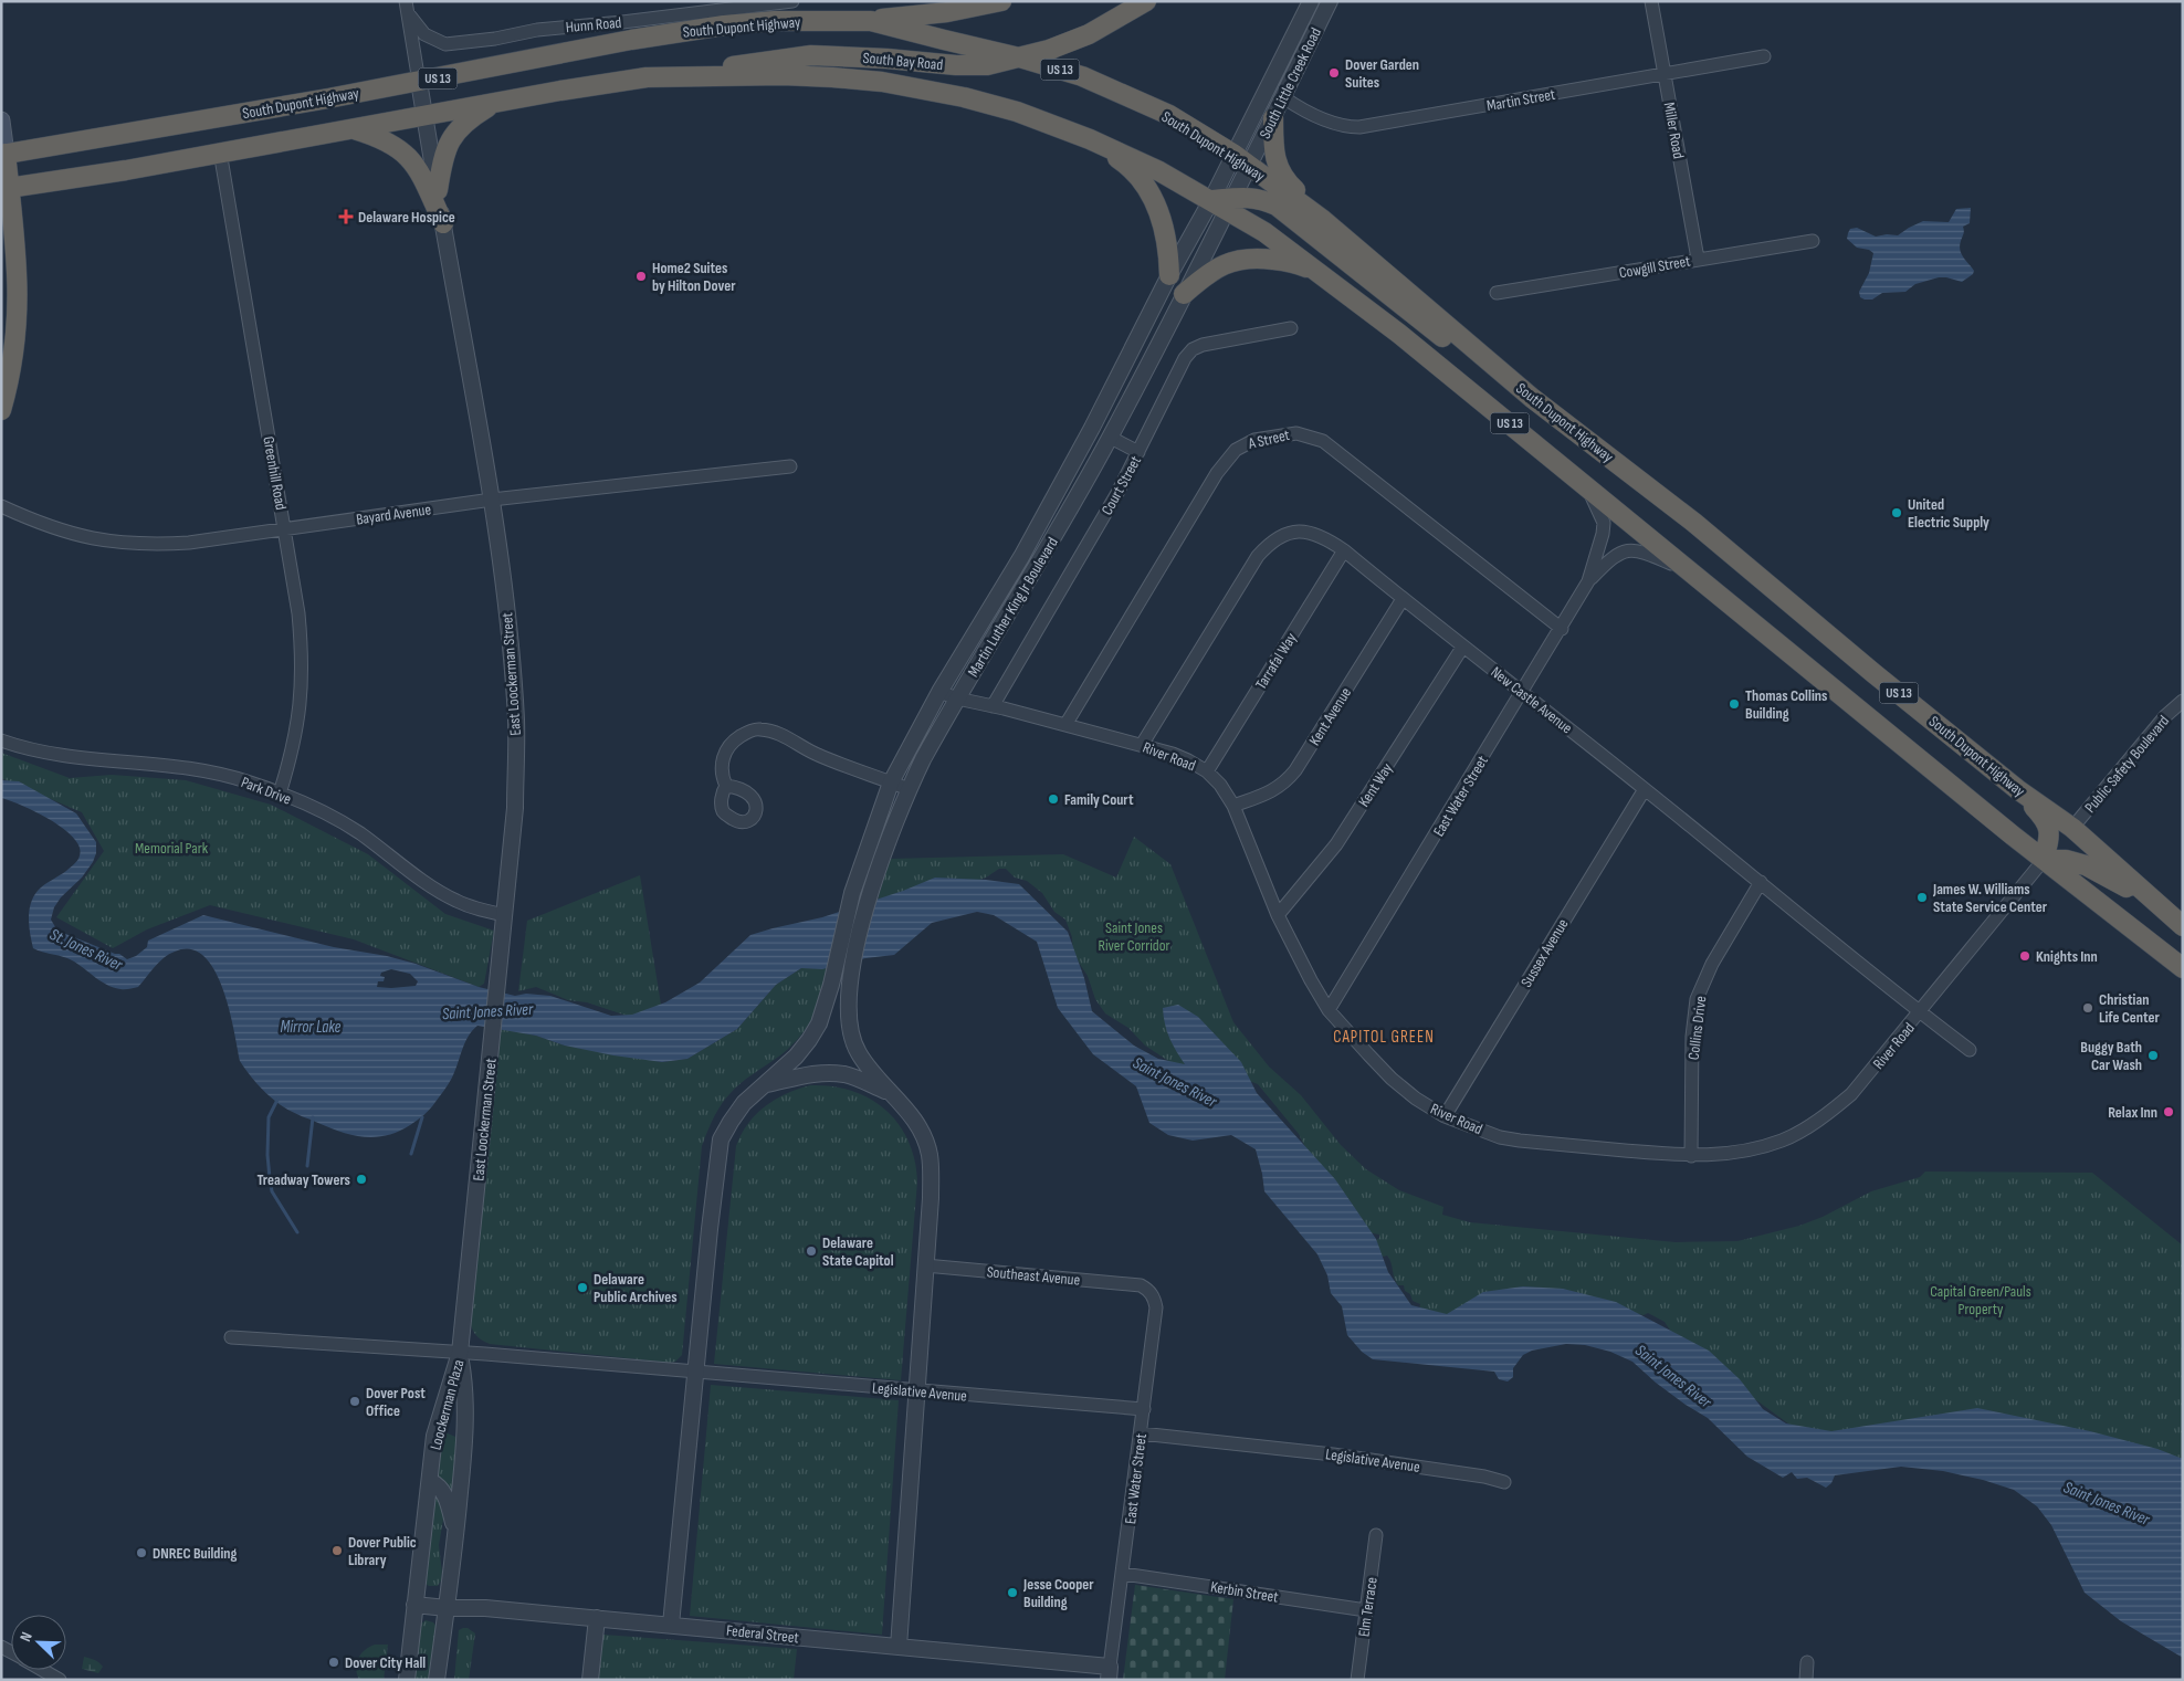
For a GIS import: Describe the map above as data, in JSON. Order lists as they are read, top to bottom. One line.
{"streets":{"highway":["South Dupont Highway","South Bay Road","US 13"],"street":["Hunn Road","South Little Creek Road","Martin Street","Miller Road","Cowgill Street","A Street","Greenhill Road","Court Street","Bayard Avenue","Martin Luther King Jr Boulevard","Tarrafal Way","East Loockerman Street","New Castle Avenue","Kent Avenue","River Road","Public Safety Boulevard","Kent Way","Park Drive","East Water Street","Sussex Avenue","Collins Drive","Southeast Avenue","Legislative Avenue","Loockerman Plaza","Kerbin Street","Elm Terrace","Federal Street"]},"crossings":[["Hunn Road","East Loockerman Street"],["South Dupont Highway","South Bay Road"],["South Dupont Highway","South Little Creek Road"],["South Dupont Highway","East Loockerman Street"],["South Dupont Highway","Public Safety Boulevard"],["South Bay Road","US 13"],["US 13","Greenhill Road"],["US 13","Martin Luther King Jr Boulevard"],["US 13","East Loockerman Street"],["US 13","River Road"],["US 13","East Water Street"],["South Little Creek Road","Martin Street"],["Martin Street","Miller Road"],["Miller Road","Cowgill Street"],["A Street","River Road"],["A Street","East Water Street"],["Greenhill Road","Bayard Avenue"],["Greenhill Road","Park Drive"],["Court Street","River Road"],["Bayard Avenue","East Loockerman Street"],["Martin Luther King Jr Boulevard","River Road"],["Martin Luther King Jr Boulevard","Legislative Avenue"],["Martin Luther King Jr Boulevard","Federal Street"],["Tarrafal Way","New Castle Avenue"],["Tarrafal Way","River Road"],["East Loockerman Street","Park Drive"],["East Loockerman Street","Legislative Avenue"],["East Loockerman Street","Loockerman Plaza"],["New Castle Avenue","Kent Avenue"],["New Castle Avenue","River Road"],["New Castle Avenue","Kent Way"],["New Castle Avenue","East Water Street"],["New Castle Avenue","Sussex Avenue"],["New Castle Avenue","Collins Drive"],["Kent Avenue","River Road"],["River Road","Kent Way"],["River Road","East Water Street"],["River Road","Sussex Avenue"],["River Road","Collins Drive"],["East Water Street","Southeast Avenue"],["East Water Street","Legislative Avenue"],["East Water Street","Kerbin Street"],["East Water Street","Federal Street"],["Legislative Avenue","Loockerman Plaza"],["Loockerman Plaza","Federal Street"],["Kerbin Street","Elm Terrace"]],"districts":["CAPITOL GREEN"],"water":["St. Jones River","Saint Jones River","Mirror Lake"],"parks":["Memorial Park","Saint Jones River Corridor","Capital Green/Pauls Property"],"places":{"other":["Dover Garden Suites","Home2 Suites by Hilton Dover","United Electric Supply","Thomas Collins Building","Family Court","James W. Williams State Service Center","Knights Inn","Christian Life Center","Buggy Bath Car Wash","Relax Inn","Treadway Towers","Delaware State Capitol","Delaware Public Archives","Dover Post Office","Dover Public Library","DNREC Building","Jesse Cooper Building","Dover City Hall"],"health":["Delaware Hospice"]},"north":"top left"}
